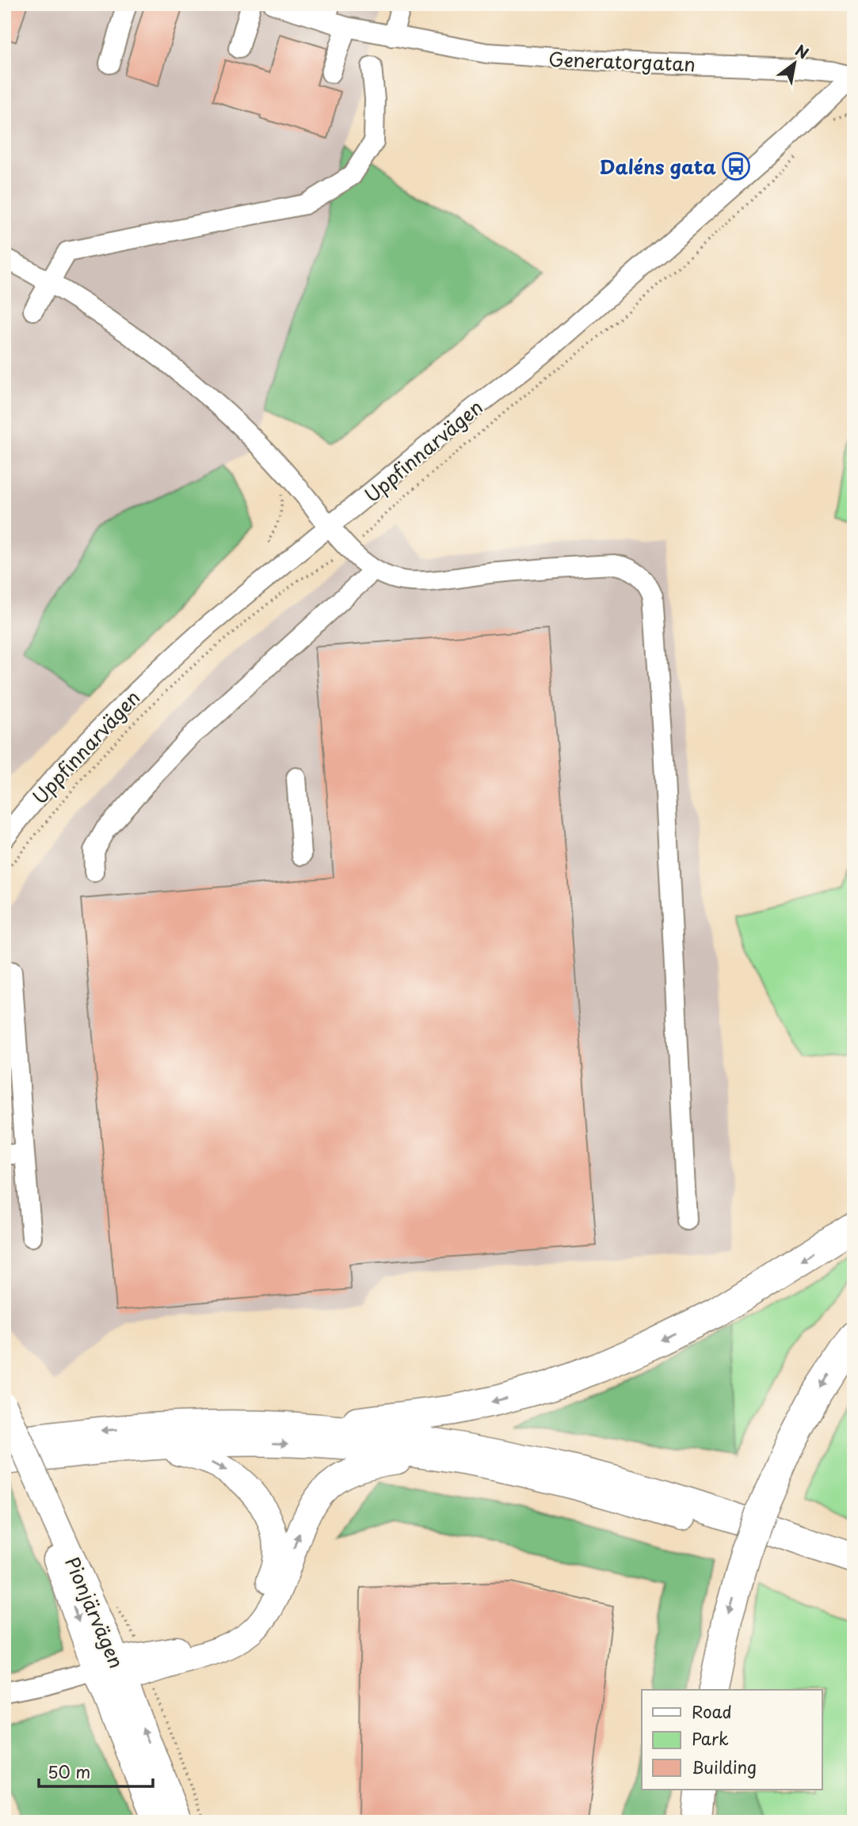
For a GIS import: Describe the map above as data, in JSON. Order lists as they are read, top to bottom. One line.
{"streets":{"main road":["Pionjärvägen"],"street":["Generatorgatan","Uppfinnarvägen"]},"crossings":[["Generatorgatan","Uppfinnarvägen"]],"places":{"bus stop":["Daléns gata"]},"legend":["Road","Park","Building"],"scale_bar":"50 m","north":"top right"}
